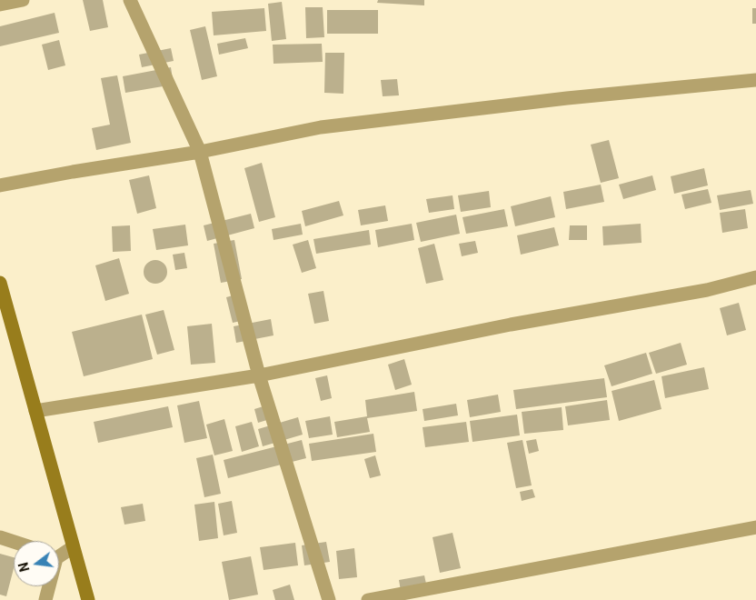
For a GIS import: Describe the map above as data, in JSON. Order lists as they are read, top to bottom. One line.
{"north":"left"}
